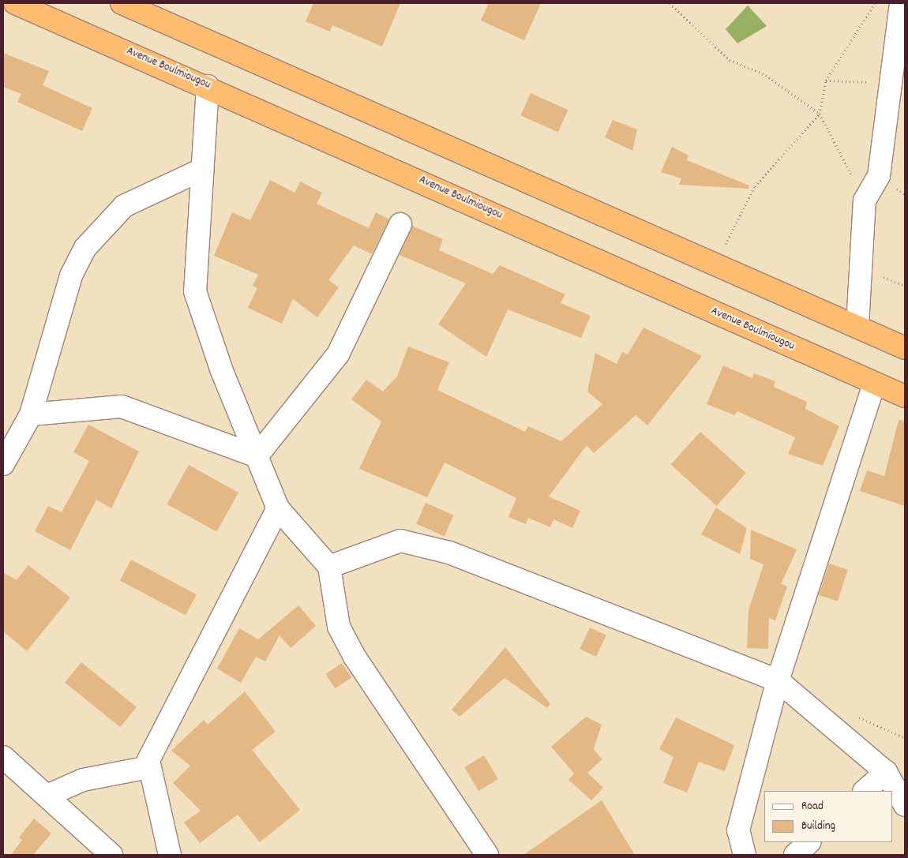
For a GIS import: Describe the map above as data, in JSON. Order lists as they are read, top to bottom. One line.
{"streets":{"highway":["Avenue Boulmiougou"]},"legend":["Road","Building"]}
